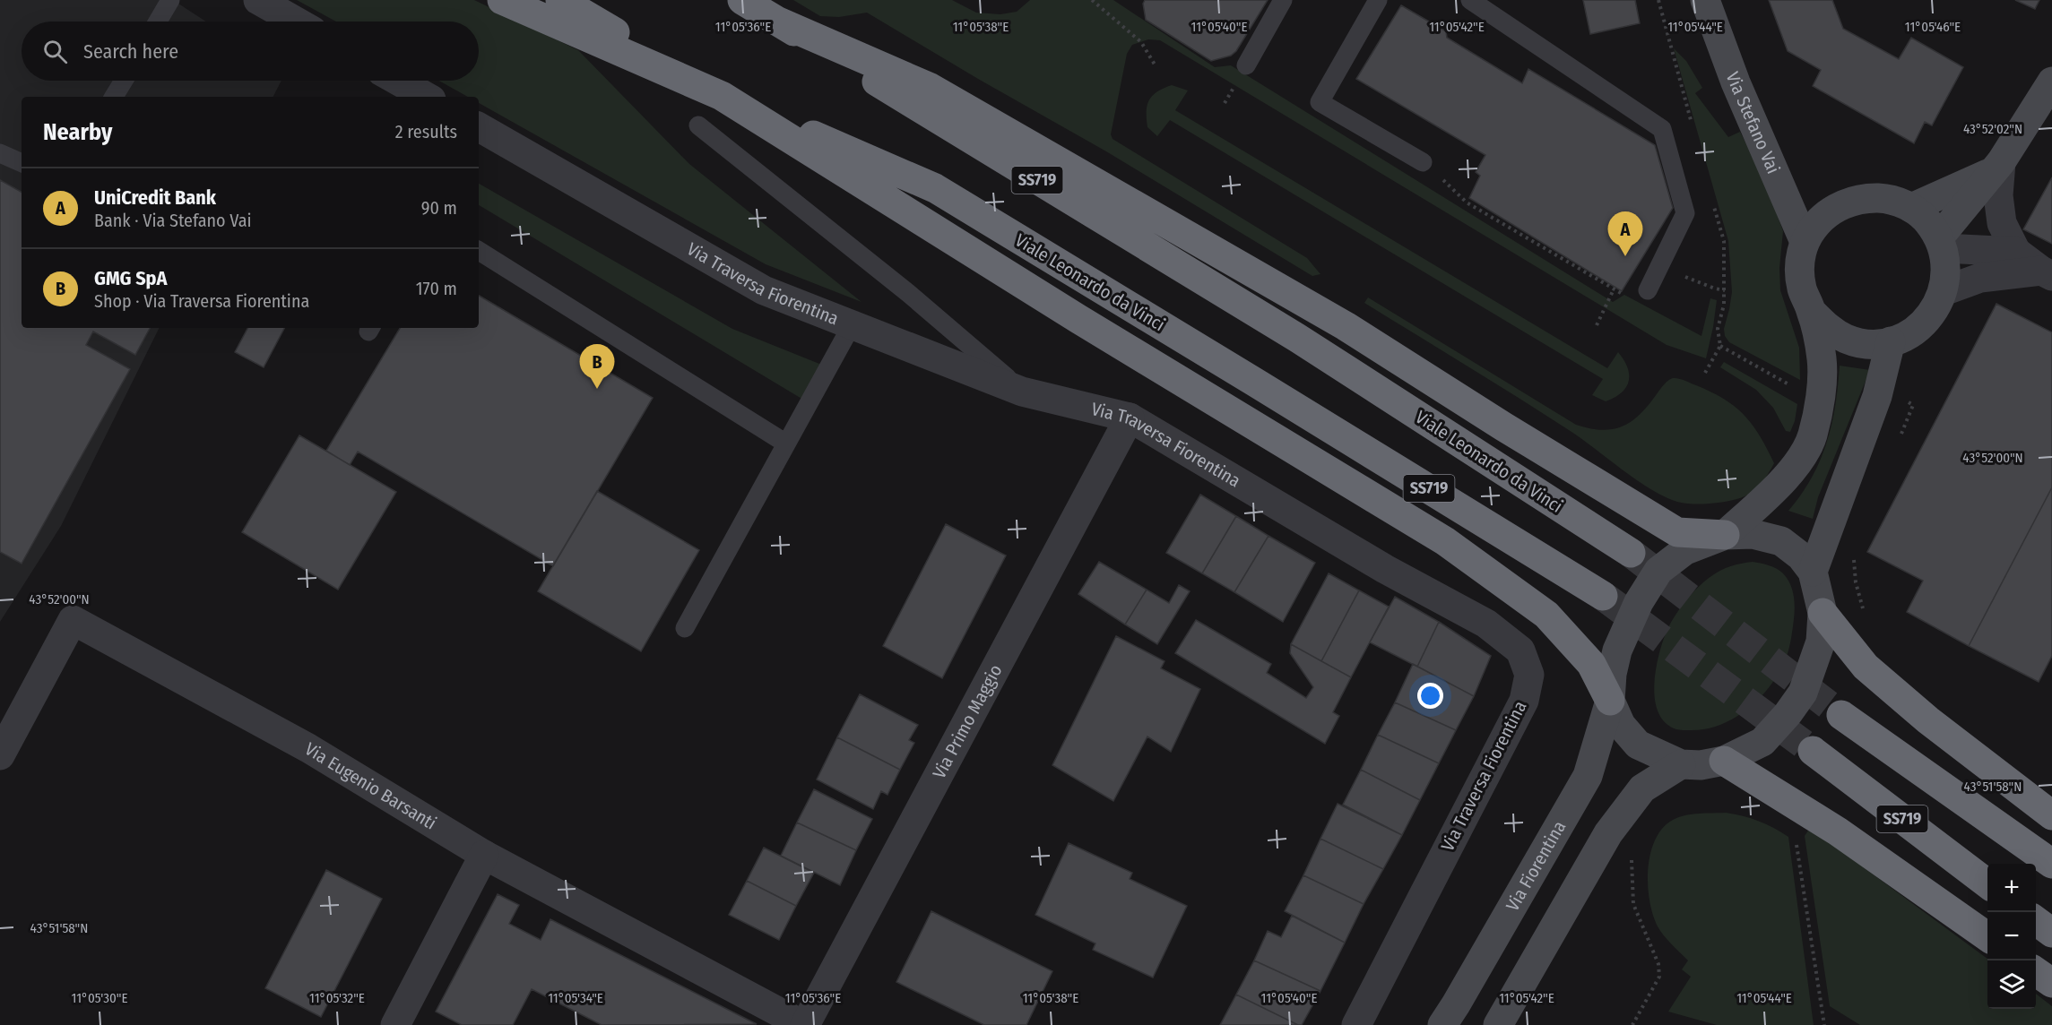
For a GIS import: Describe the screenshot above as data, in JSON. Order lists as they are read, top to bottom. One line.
{"streets":{"highway":["SS719","Viale Leonardo da Vinci"],"street":["Via Stefano Vai","Via Traversa Fiorentina","Via Primo Maggio","Via Eugenio Barsanti","Via Fiorentina"]},"crossings":[["Via Traversa Fiorentina","Via Primo Maggio"],["Via Primo Maggio","Via Eugenio Barsanti"]],"page":{"search":"Search here","heading":["Nearby","2 results"],"list":[{"mark":"A","name":"UniCredit Bank","note":"Bank · Via Stefano Vai","value":"90 m"},{"mark":"B","name":"GMG SpA","note":"Shop · Via Traversa Fiorentina","value":"170 m"}],"pins":["A","B"],"map_buttons":["+","−"]},"coordinates":["11°05'36\"E","11°05'38\"E","11°05'40\"E","11°05'42\"E","11°05'44\"E","11°05'46\"E","43°52'02\"N","43°52'00\"N","43°51'58\"N","11°05'30\"E","11°05'32\"E","11°05'34\"E"]}
